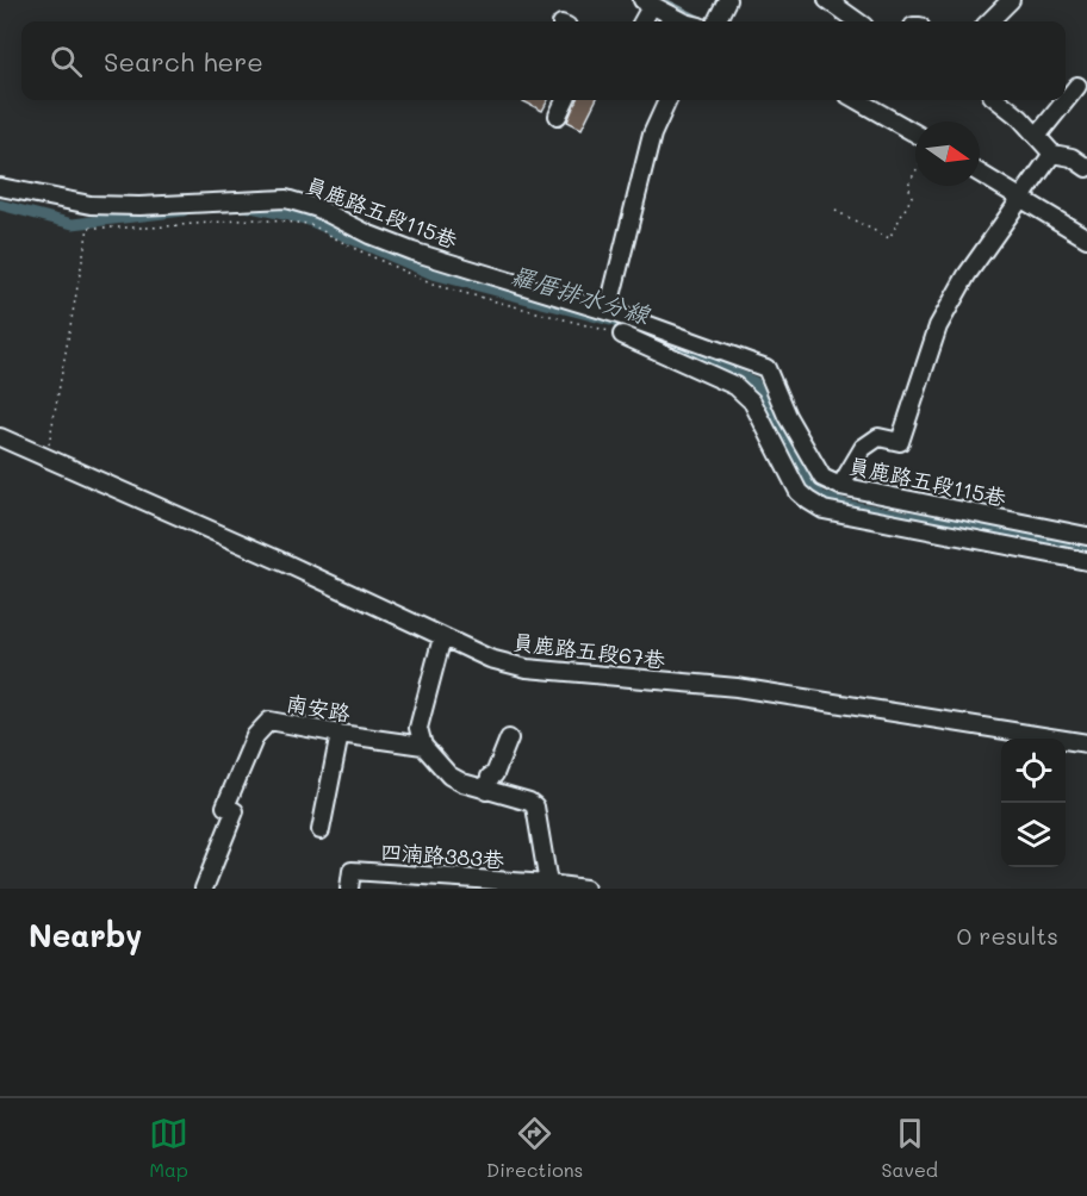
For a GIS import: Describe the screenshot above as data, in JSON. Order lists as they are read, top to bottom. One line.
{"streets":{"street":["員鹿路五段115巷","員鹿路五段67巷","南安路","四湳路383巷"]},"water":["羅厝排水分線"],"north":"right","page":{"search":"Search here","heading":["Nearby","0 results"],"nav":["Map","Directions","Saved"]}}
